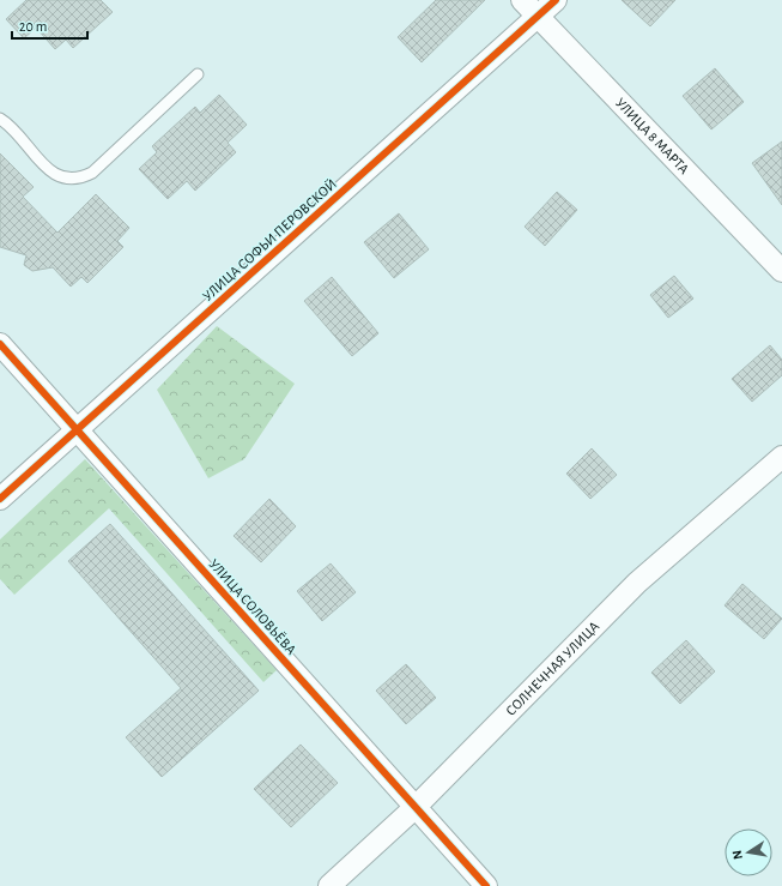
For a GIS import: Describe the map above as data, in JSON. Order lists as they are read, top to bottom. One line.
{"streets":{"street":["УЛИЦА 8 МАРТА","УЛИЦА СОФЬИ ПЕРОВСКОЙ","УЛИЦА СОЛОВЬЁВА","СОЛНЕЧНАЯ УЛИЦА"]},"crossings":[["УЛИЦА 8 МАРТА","УЛИЦА СОФЬИ ПЕРОВСКОЙ"],["УЛИЦА СОФЬИ ПЕРОВСКОЙ","УЛИЦА СОЛОВЬЁВА"],["УЛИЦА СОЛОВЬЁВА","СОЛНЕЧНАЯ УЛИЦА"]],"scale_bar":"20 m","north":"left"}
